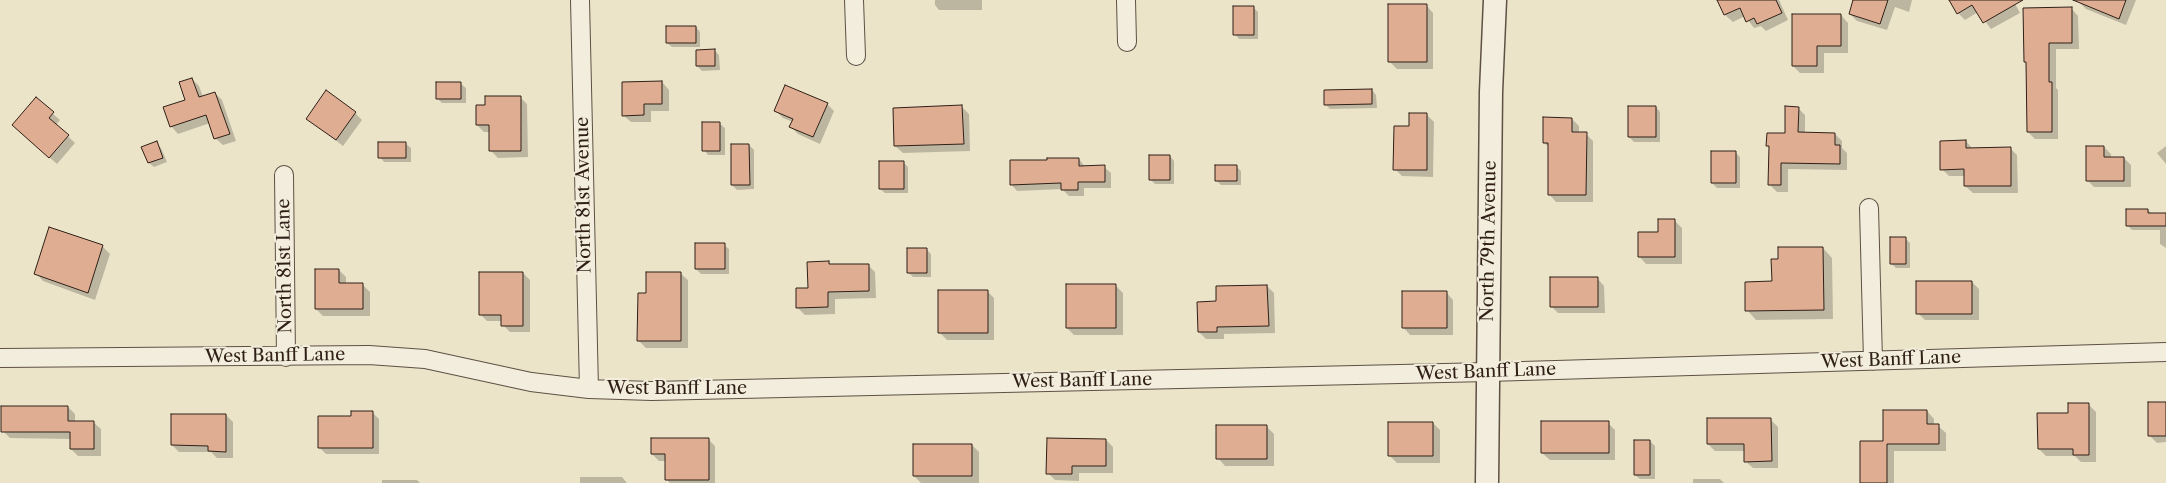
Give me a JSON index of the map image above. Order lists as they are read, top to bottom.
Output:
{
  "streets": {
    "street": [
      "North 81st Avenue",
      "North 79th Avenue",
      "North 81st Lane",
      "West Banff Lane"
    ]
  },
  "crossings": [
    ["North 81st Avenue", "West Banff Lane"],
    ["North 79th Avenue", "West Banff Lane"],
    ["North 81st Lane", "West Banff Lane"]
  ]
}
